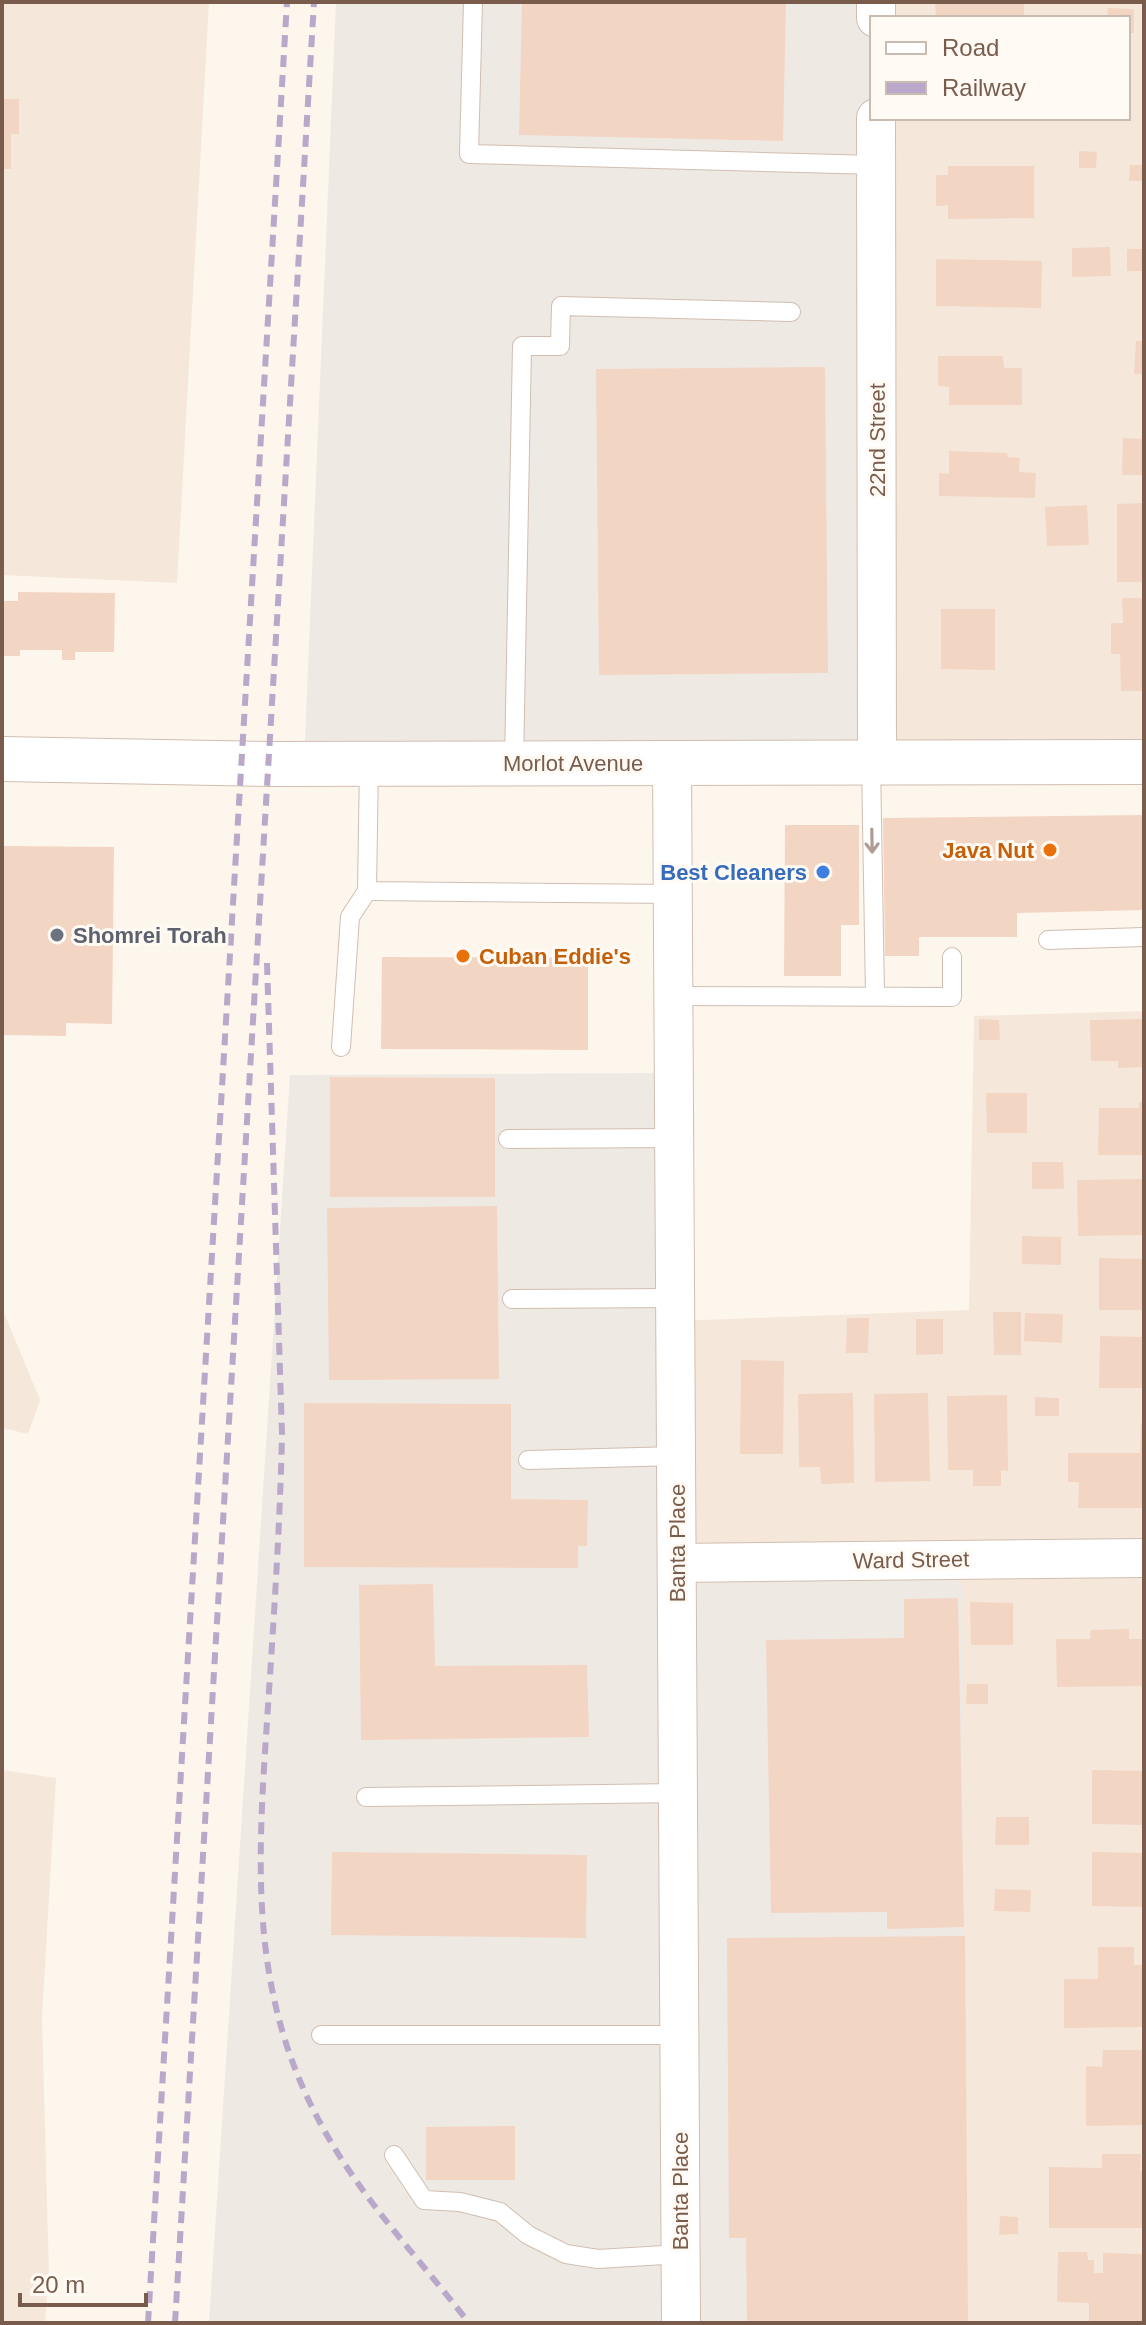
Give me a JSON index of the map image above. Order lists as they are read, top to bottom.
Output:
{
  "streets": {
    "street": [
      "22nd Street",
      "Morlot Avenue",
      "Banta Place",
      "Ward Street"
    ]
  },
  "crossings": [
    ["22nd Street", "Morlot Avenue"],
    ["Morlot Avenue", "Banta Place"],
    ["Banta Place", "Ward Street"]
  ],
  "places": [
    "Java Nut",
    "Best Cleaners",
    "Shomrei Torah",
    "Cuban Eddie's"
  ],
  "legend": ["Road", "Railway"],
  "scale_bar": "20 m"
}
